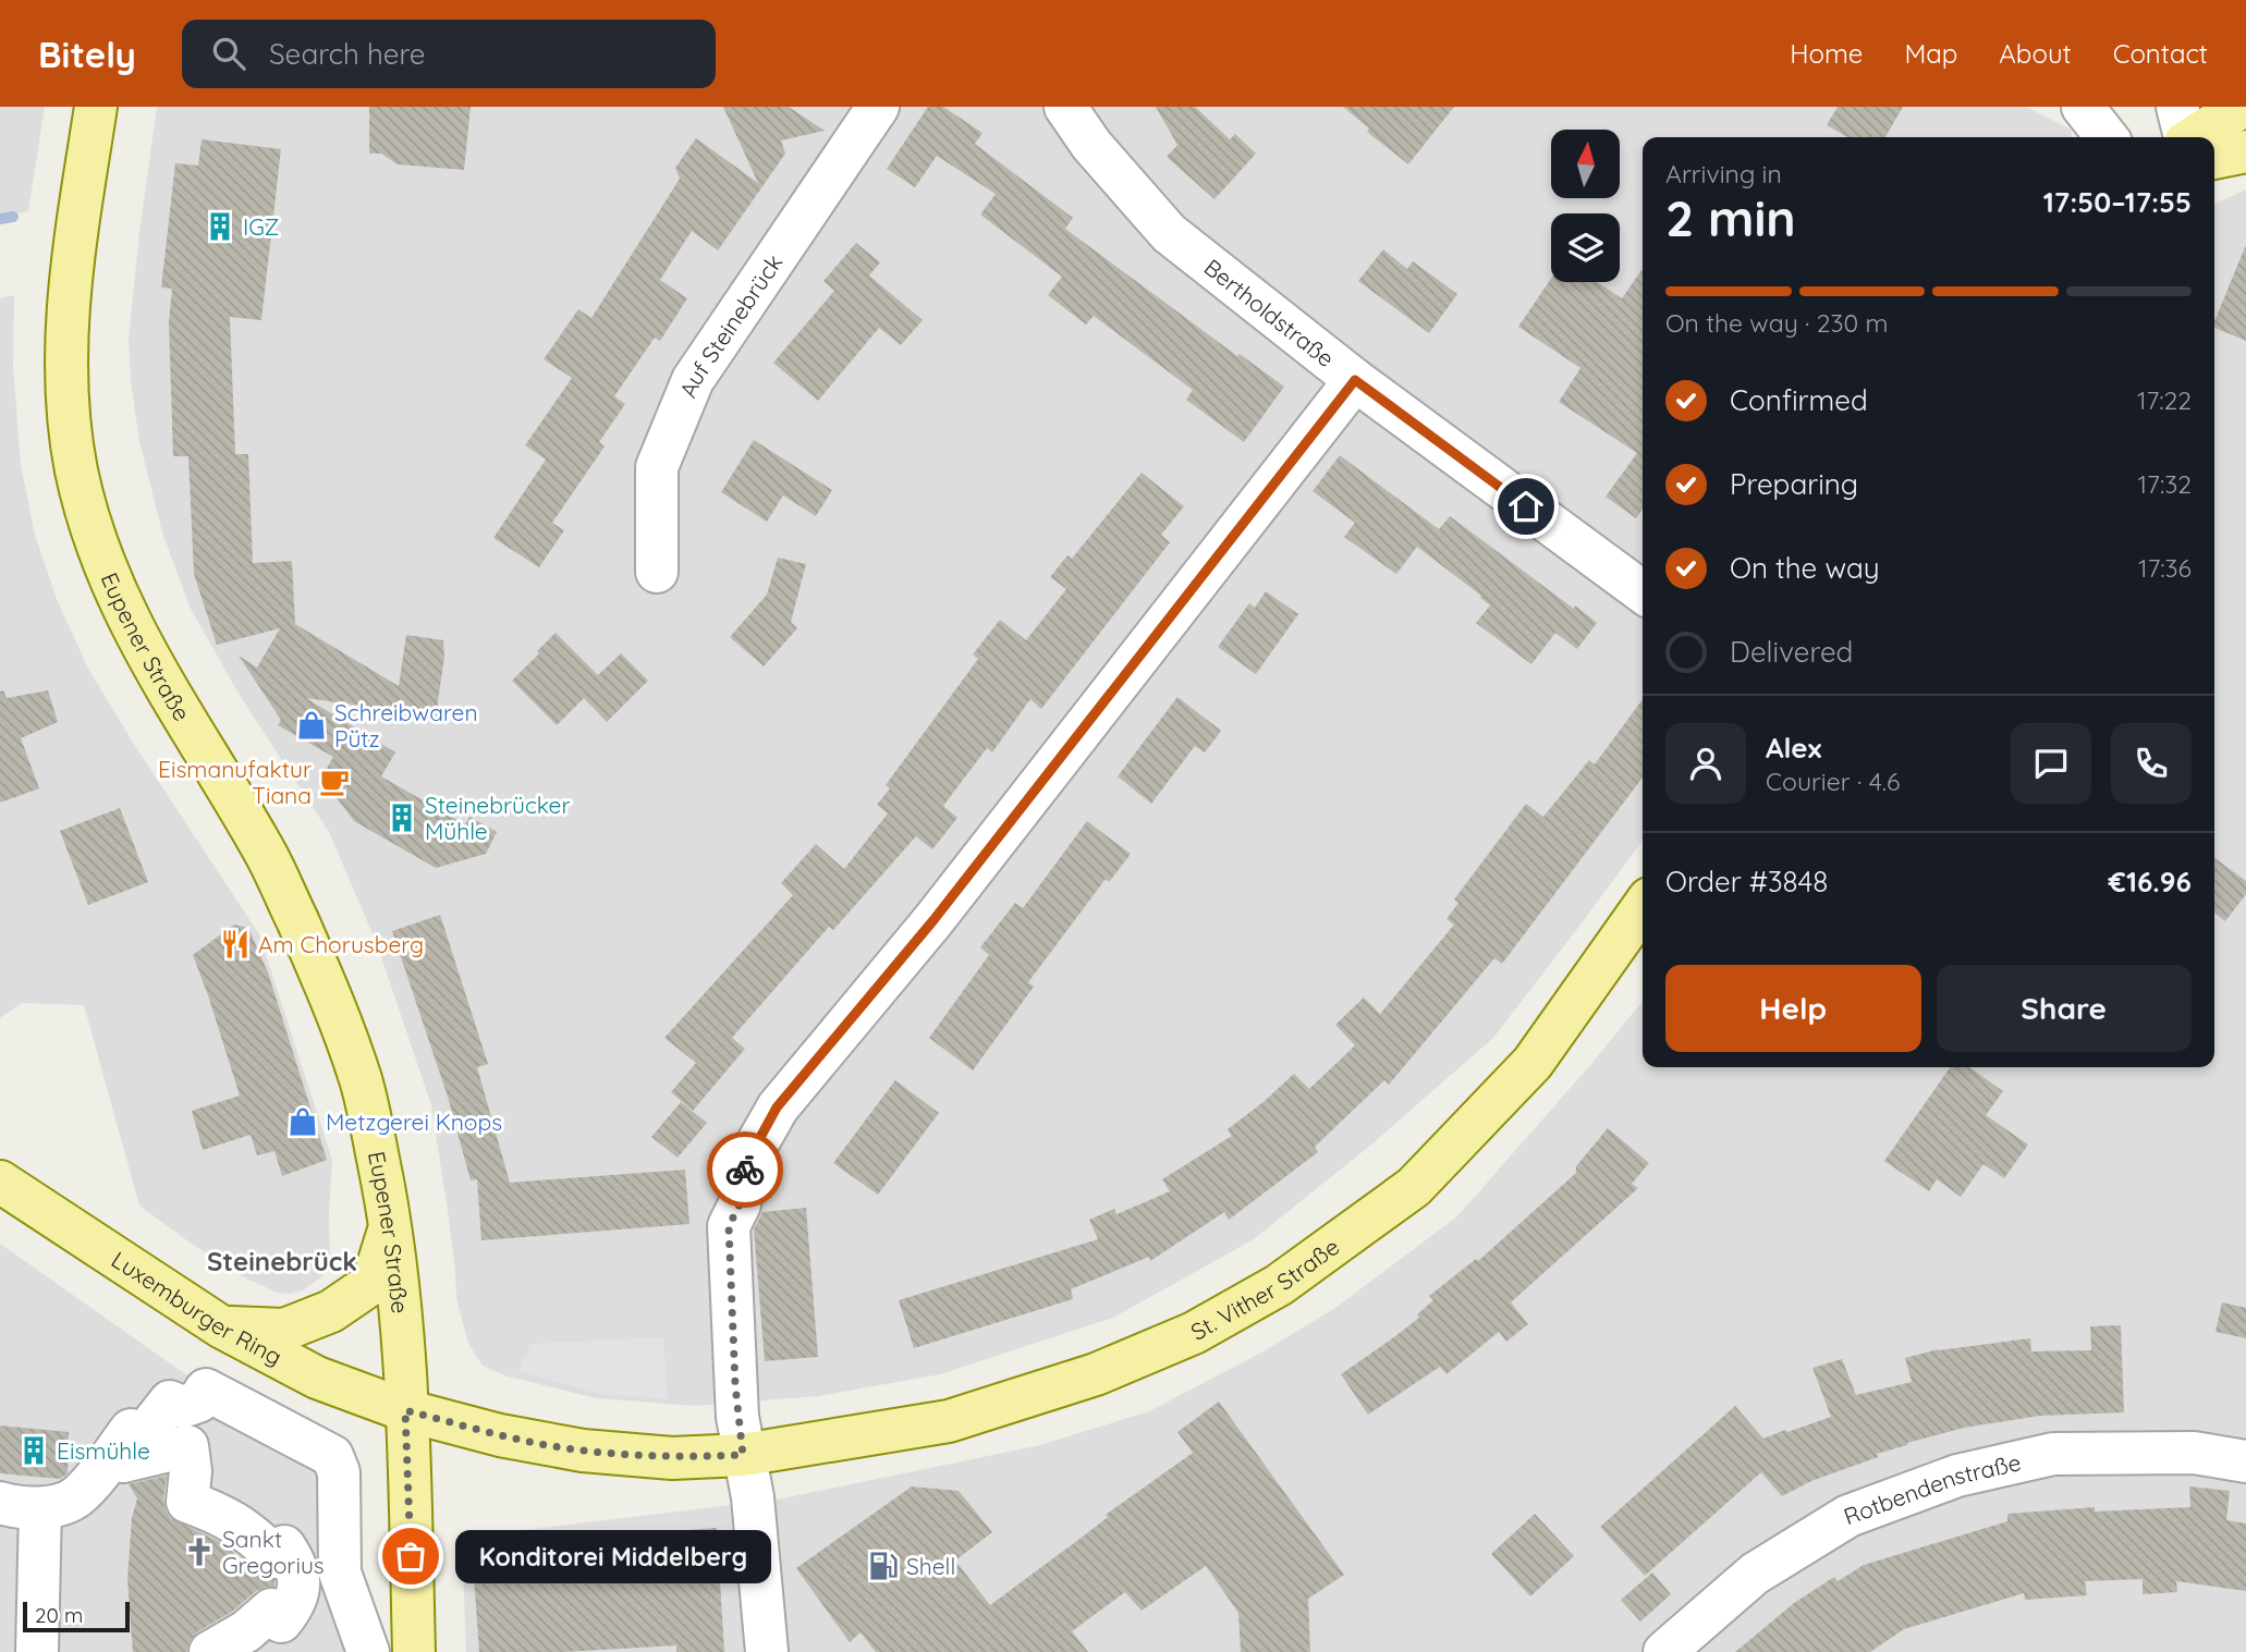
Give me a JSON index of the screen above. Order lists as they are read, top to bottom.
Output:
{
  "streets": {
    "main road": ["Eupener Straße", "St. Vither Straße", "Luxemburger Ring"],
    "street": ["Bertholdstraße", "Auf Steinebrück", "Rotbendenstraße"]
  },
  "crossings": [
    ["Eupener Straße", "St. Vither Straße"],
    ["Eupener Straße", "Luxemburger Ring"],
    ["St. Vither Straße", "Luxemburger Ring"]
  ],
  "districts": ["Steinebrück"],
  "places": {
    "building": ["IGZ", "Steinebrücker Mühle", "Eismühle"],
    "shop": ["Schreibwaren Pütz", "Metzgerei Knops"],
    "cafe": ["Eismanufaktur Tiana"],
    "restaurant": ["Am Chorusberg"],
    "church": ["Sankt Gregorius"],
    "other": ["Konditorei Middelberg"],
    "fuel station": ["Shell"]
  },
  "scale_bar": "20 m",
  "north": "top",
  "page": {
    "header": "Bitely",
    "search": "Search here",
    "nav": [
      "Home",
      "Map",
      "About",
      "Contact"
    ],
    "heading": ["2 min", "Arriving in", "17:50–17:55"],
    "panel": [
      "Alex",
      "Courier · 4.6",
      "Order #3848",
      "€16.96"
    ],
    "bar": "On the way · 230 m",
    "list": [
      ["Confirmed", "17:22"],
      ["Preparing", "17:32"],
      ["On the way", "17:36"],
      "Delivered"
    ],
    "buttons": ["Help", "Share"],
    "bubble": "Konditorei Middelberg",
    "scale": "20 m"
  }
}
